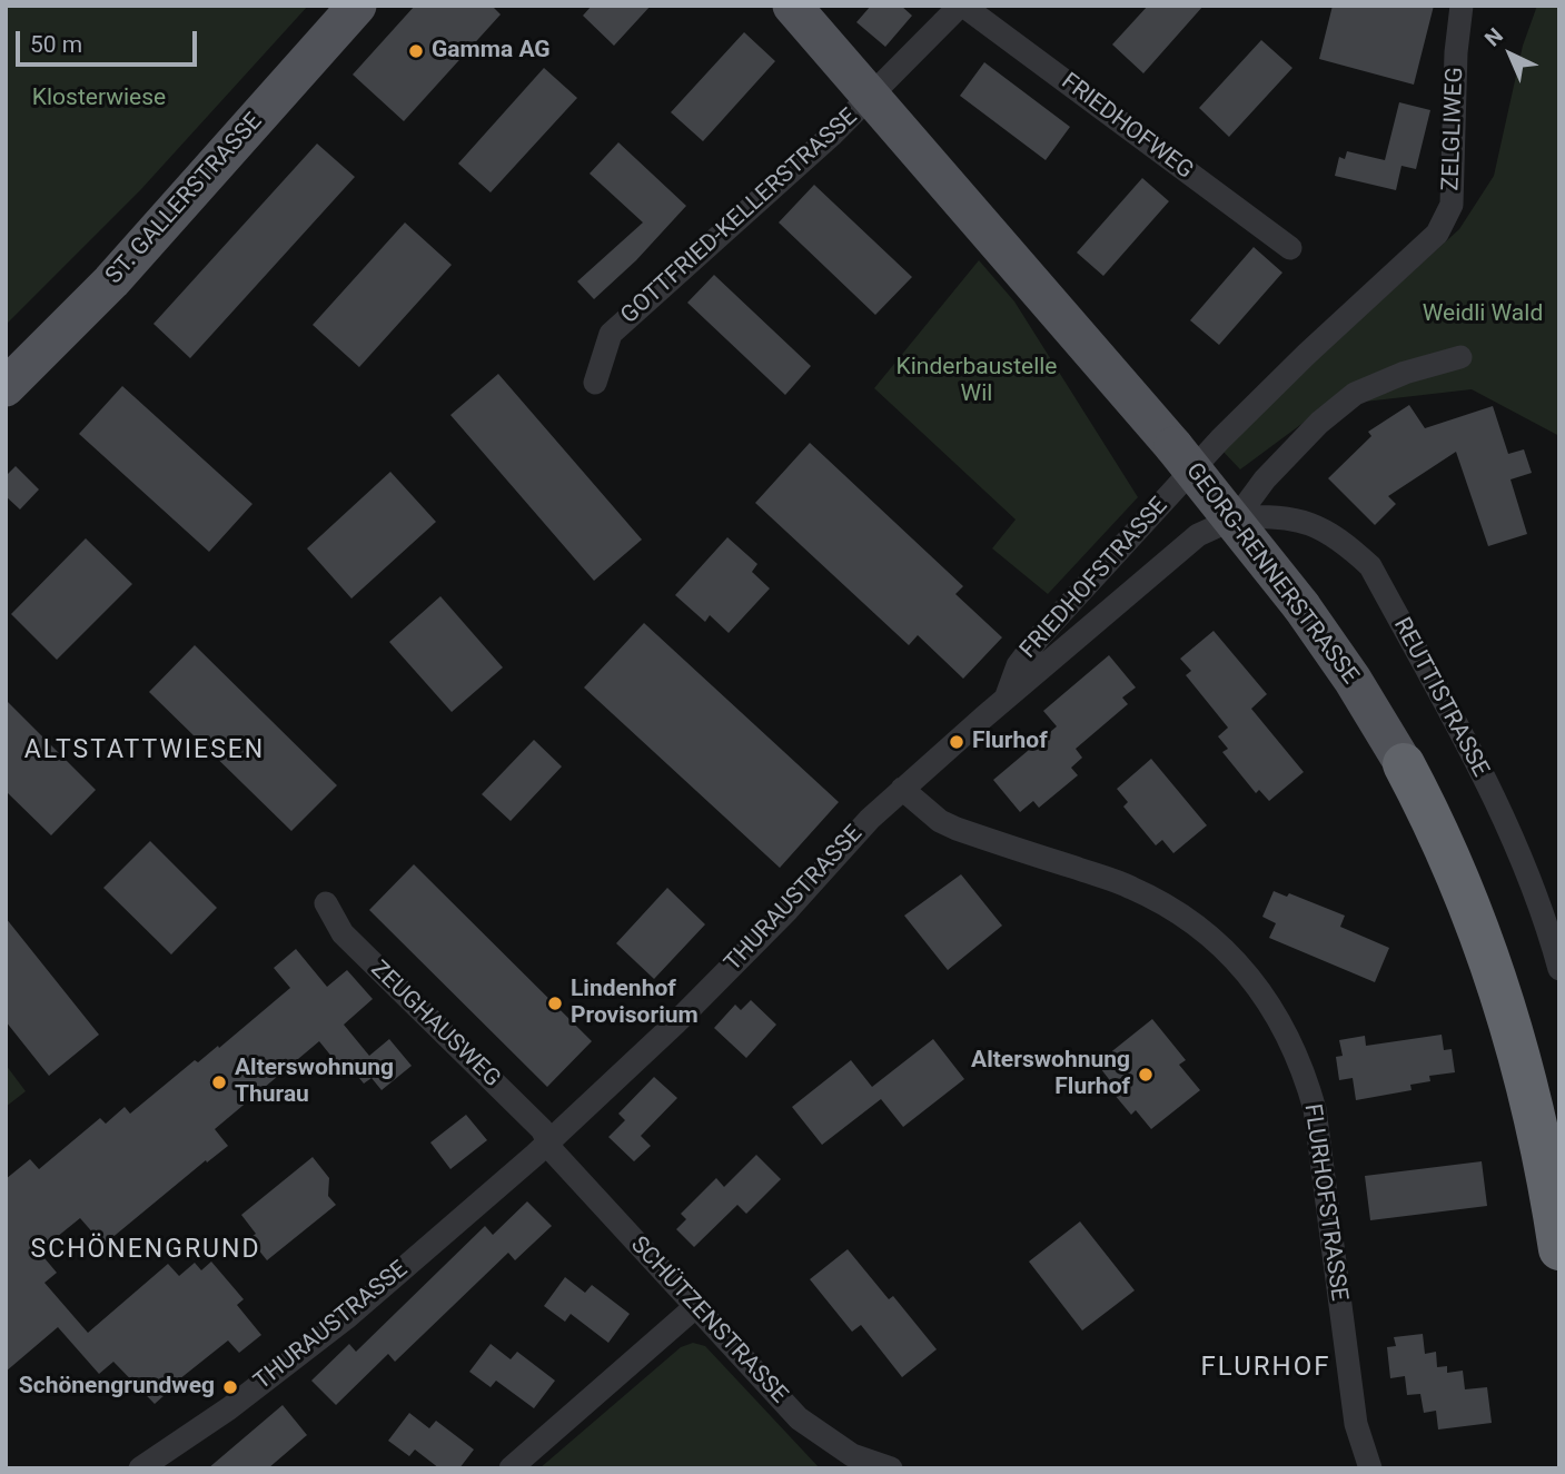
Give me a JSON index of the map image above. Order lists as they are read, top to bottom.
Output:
{
  "streets": {
    "highway": ["GEORG-RENNERSTRASSE"],
    "main road": ["ST. GALLERSTRASSE"],
    "street": [
      "FRIEDHOFWEG",
      "ZELGLIWEG",
      "GOTTFRIED-KELLERSTRASSE",
      "FRIEDHOFSTRASSE",
      "REUTTISTRASSE",
      "THURAUSTRASSE",
      "ZEUGHAUSWEG",
      "FLURHOFSTRASSE",
      "SCHÜTZENSTRASSE"
    ]
  },
  "crossings": [
    ["FRIEDHOFWEG", "GOTTFRIED-KELLERSTRASSE"],
    ["ZELGLIWEG", "FRIEDHOFSTRASSE"],
    ["GOTTFRIED-KELLERSTRASSE", "GEORG-RENNERSTRASSE"],
    ["FRIEDHOFSTRASSE", "THURAUSTRASSE"],
    ["REUTTISTRASSE", "THURAUSTRASSE"],
    ["THURAUSTRASSE", "ZEUGHAUSWEG"],
    ["THURAUSTRASSE", "FLURHOFSTRASSE"],
    ["THURAUSTRASSE", "SCHÜTZENSTRASSE"],
    ["ZEUGHAUSWEG", "SCHÜTZENSTRASSE"]
  ],
  "districts": ["ALTSTATTWIESEN", "SCHÖNENGRUND", "FLURHOF"],
  "parks": ["Klosterwiese", "Weidli Wald", "Kinderbaustelle Wil"],
  "places": [
    "Gamma AG",
    "Flurhof",
    "Lindenhof Provisorium",
    "Alterswohnung Flurhof",
    "Alterswohnung Thurau",
    "Schönengrundweg"
  ],
  "scale_bar": "50 m",
  "north": "top left"
}
